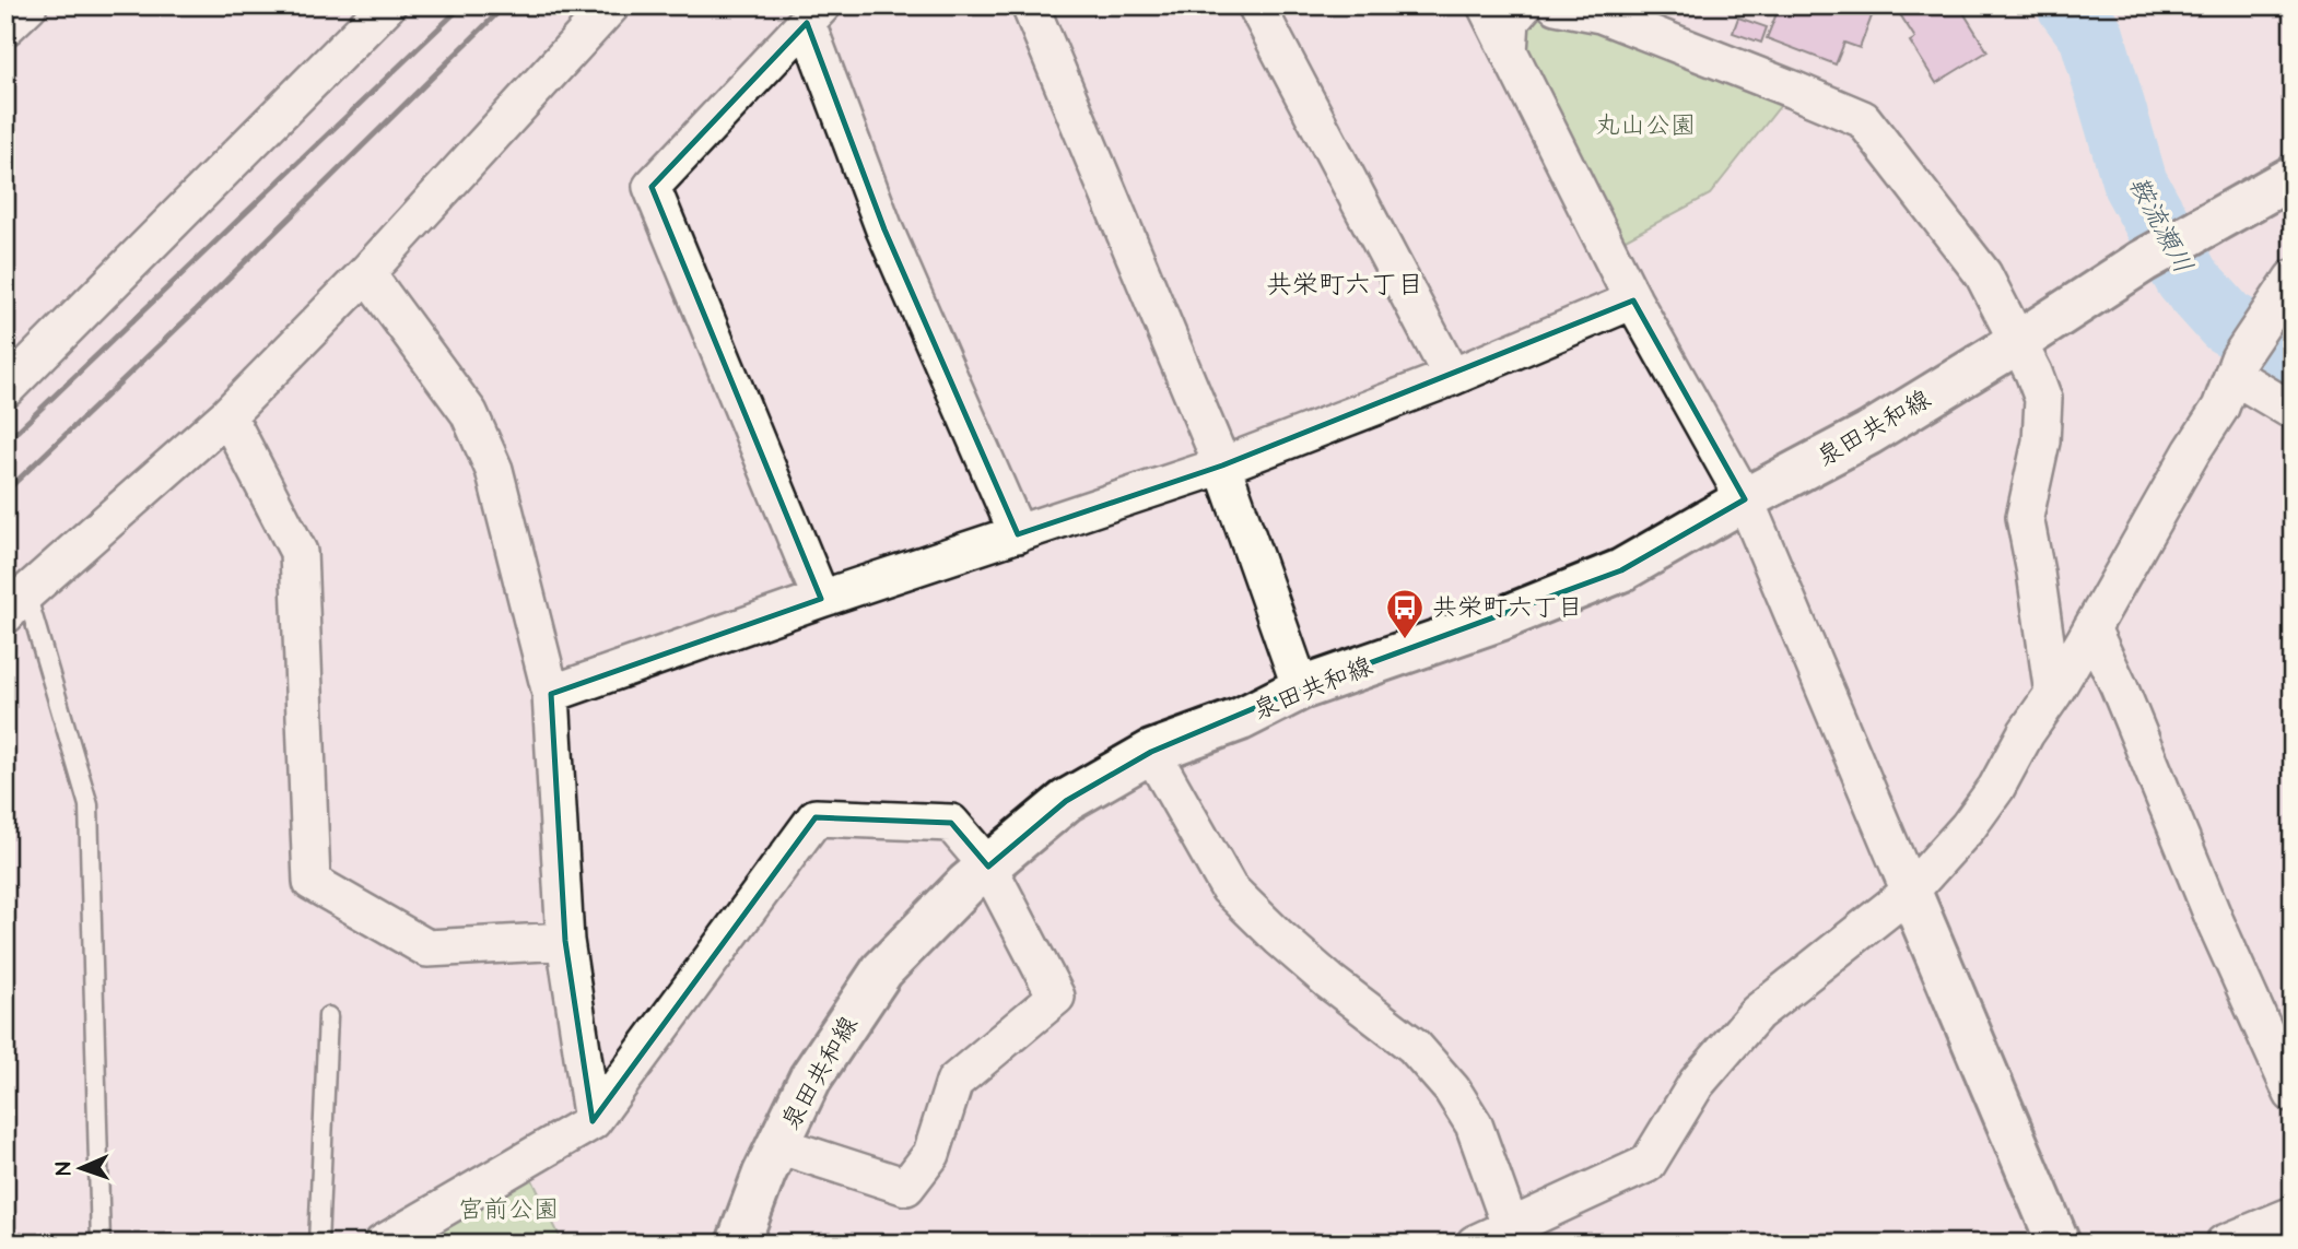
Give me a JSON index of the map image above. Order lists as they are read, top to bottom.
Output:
{
  "streets": {
    "main road": ["泉田共和線"]
  },
  "districts": ["共栄町六丁目"],
  "water": ["鞍流瀬川"],
  "parks": ["丸山公園", "宮前公園"],
  "places": {
    "bus stop": ["共栄町六丁目"]
  },
  "north": "left"
}
